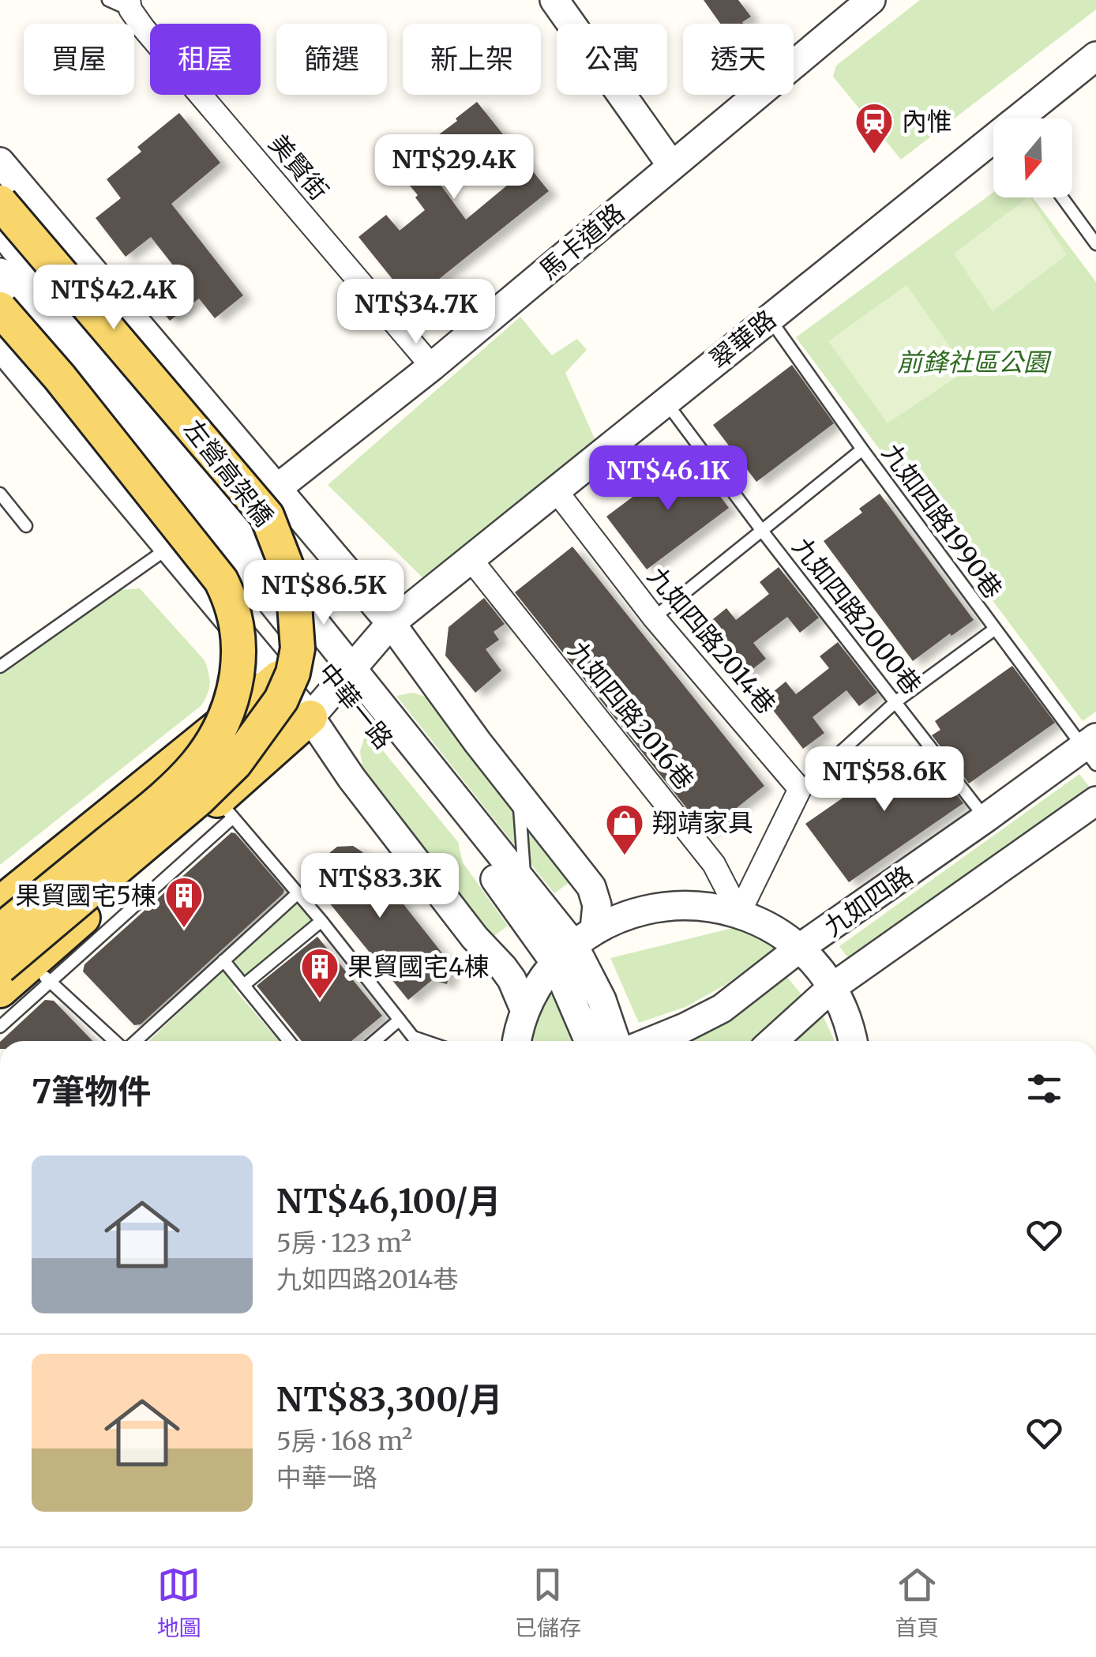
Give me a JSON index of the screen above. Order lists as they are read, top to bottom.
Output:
{
  "streets": {
    "main road": ["左營高架橋"],
    "street": [
      "美賢街",
      "馬卡道路",
      "翠華路",
      "九如四路2014巷",
      "中華一路",
      "九如四路2016巷",
      "九如四路"
    ],
    "lane": ["九如四路1990巷", "九如四路2000巷"]
  },
  "crossings": [
    ["美賢街", "馬卡道路"],
    ["馬卡道路", "中華一路"],
    ["翠華路", "九如四路1990巷"],
    ["翠華路", "九如四路2000巷"],
    ["翠華路", "九如四路2014巷"],
    ["翠華路", "中華一路"],
    ["翠華路", "九如四路2016巷"],
    ["九如四路1990巷", "九如四路"],
    ["九如四路2000巷", "九如四路"]
  ],
  "parks": ["前鋒社區公園"],
  "places": {
    "station": ["內惟"],
    "shop": ["翔靖家具"],
    "building": ["果貿國宅5棟", "果貿國宅4棟"]
  },
  "north": "bottom",
  "page": {
    "chip": [
      "買屋",
      "租屋",
      "篩選",
      "新上架",
      "公寓",
      "透天"
    ],
    "price": [
      "NT$29.4K",
      "NT$42.4K",
      "NT$34.7K",
      "NT$46.1K",
      "NT$86.5K",
      "NT$58.6K",
      "NT$83.3K"
    ],
    "heading": "7筆物件",
    "list": [
      {
        "name": "NT$46,100/月",
        "note": "5房 · 123 m² · 九如四路2014巷"
      },
      {
        "name": "NT$83,300/月",
        "note": "5房 · 168 m² · 中華一路"
      }
    ],
    "tabs": ["地圖", "已儲存", "首頁"]
  }
}
